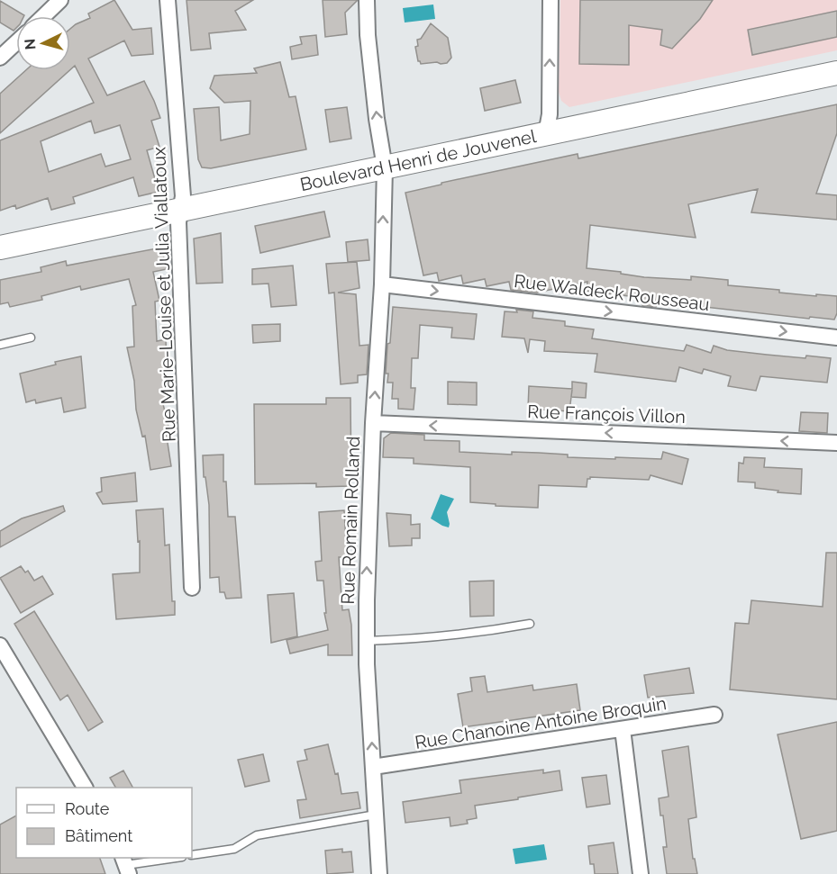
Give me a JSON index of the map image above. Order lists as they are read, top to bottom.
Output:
{
  "streets": {
    "main road": ["Boulevard Henri de Jouvenel"],
    "street": [
      "Rue Waldeck Rousseau",
      "Rue Marie-Louise et Julia Viallatoux",
      "Rue François Villon",
      "Rue Romain Rolland",
      "Rue Chanoine Antoine Broquin"
    ]
  },
  "crossings": [
    ["Boulevard Henri de Jouvenel", "Rue Marie-Louise et Julia Viallatoux"],
    ["Boulevard Henri de Jouvenel", "Rue Romain Rolland"],
    ["Rue Waldeck Rousseau", "Rue Romain Rolland"],
    ["Rue François Villon", "Rue Romain Rolland"],
    ["Rue Romain Rolland", "Rue Chanoine Antoine Broquin"]
  ],
  "one_way": ["Rue Waldeck Rousseau", "Rue François Villon", "Rue Romain Rolland"],
  "legend": ["Route", "Bâtiment"],
  "north": "left"
}
